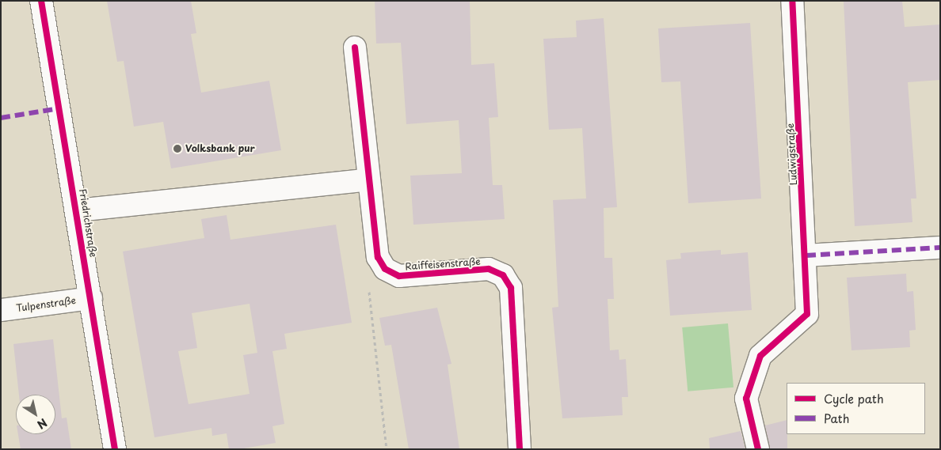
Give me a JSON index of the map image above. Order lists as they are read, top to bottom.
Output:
{
  "streets": {
    "street": [
      "Ludwigstraße",
      "Friedrichstraße",
      "Raiffeisenstraße",
      "Tulpenstraße"
    ]
  },
  "crossings": [
    ["Friedrichstraße", "Tulpenstraße"]
  ],
  "places": ["Volksbank pur"],
  "legend": ["Cycle path", "Path"],
  "north": "bottom right"
}
